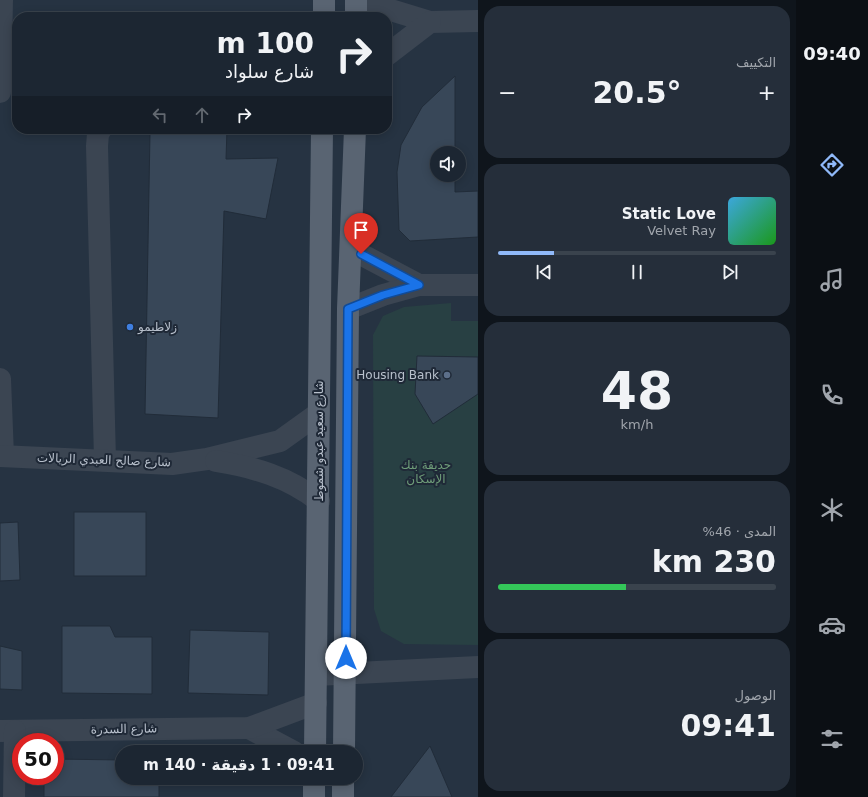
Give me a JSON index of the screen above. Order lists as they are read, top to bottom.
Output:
{
  "streets": {
    "main road": ["شارع سعيد عبدو شموط"],
    "street": ["شارع صالح العبدي الريالات", "شارع السدرة"]
  },
  "crossings": [
    ["شارع سعيد عبدو شموط", "شارع صالح العبدي الريالات"],
    ["شارع سعيد عبدو شموط", "شارع السدرة"]
  ],
  "parks": ["حديقة بنك الإسكان"],
  "places": ["زلاطيمو", "Housing Bank"],
  "page": {
    "tabs": "09:40",
    "tile": [
      "التكييف",
      ["48", "km/h"],
      ["المدى · 46%", "230 km"],
      ["الوصول", "09:41"]
    ],
    "turn": ["100 m", "شارع سلواد"],
    "heat": ["−", "20.5°", "+"],
    "song": ["Static Love", "Velvet Ray"],
    "limit": "50",
    "trip": "09:41 · 1 دقيقة · 140 m"
  }
}
